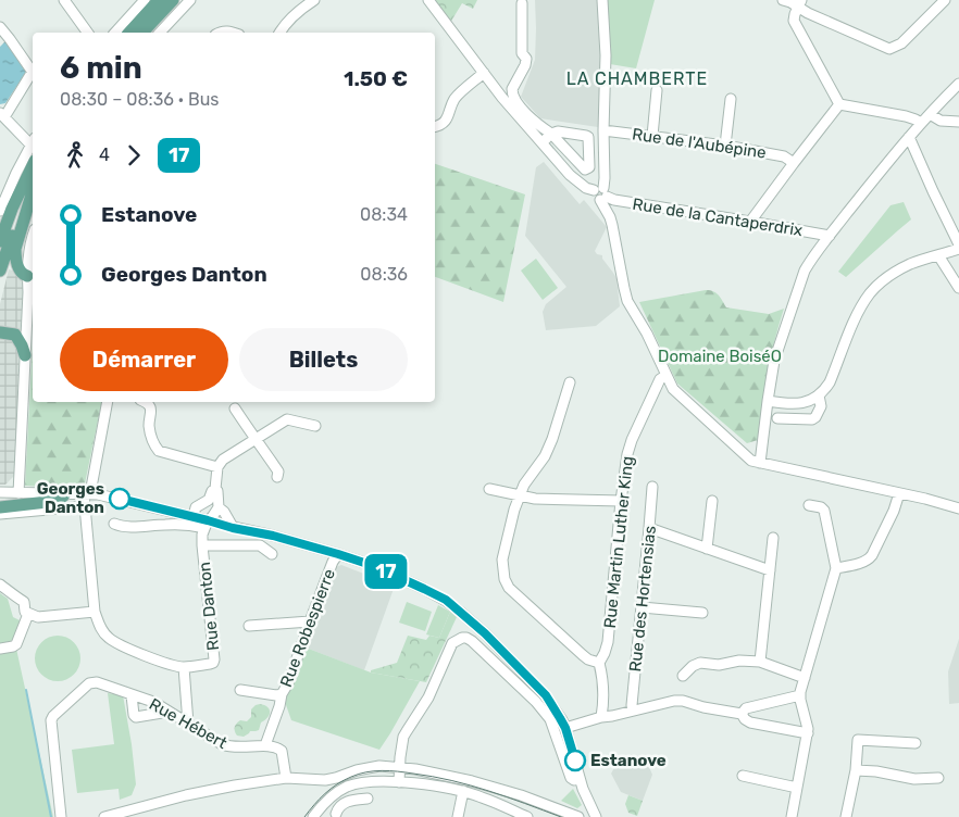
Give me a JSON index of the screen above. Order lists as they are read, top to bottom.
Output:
{
  "streets": {
    "street": [
      "Rue de l'Aubépine",
      "Rue de la Cantaperdrix",
      "Rue Martin Luther King",
      "Rue des Hortensias",
      "Rue Danton",
      "Rue Robespierre",
      "Rue Hébert"
    ]
  },
  "districts": ["LA CHAMBERTE"],
  "parks": ["Domaine BoiséO"],
  "places": ["Georges Danton", "Estanove"],
  "lines": ["bus line 17"],
  "page": {
    "on_map": "17",
    "heading": ["6 min", "08:30 – 08:36 · Bus", "1.50 €"],
    "legs": ["4", "17"],
    "list": [
      {
        "name": "Estanove",
        "value": "08:34"
      },
      {
        "name": "Georges Danton",
        "value": "08:36"
      }
    ],
    "buttons": ["Démarrer", "Billets"]
  }
}
